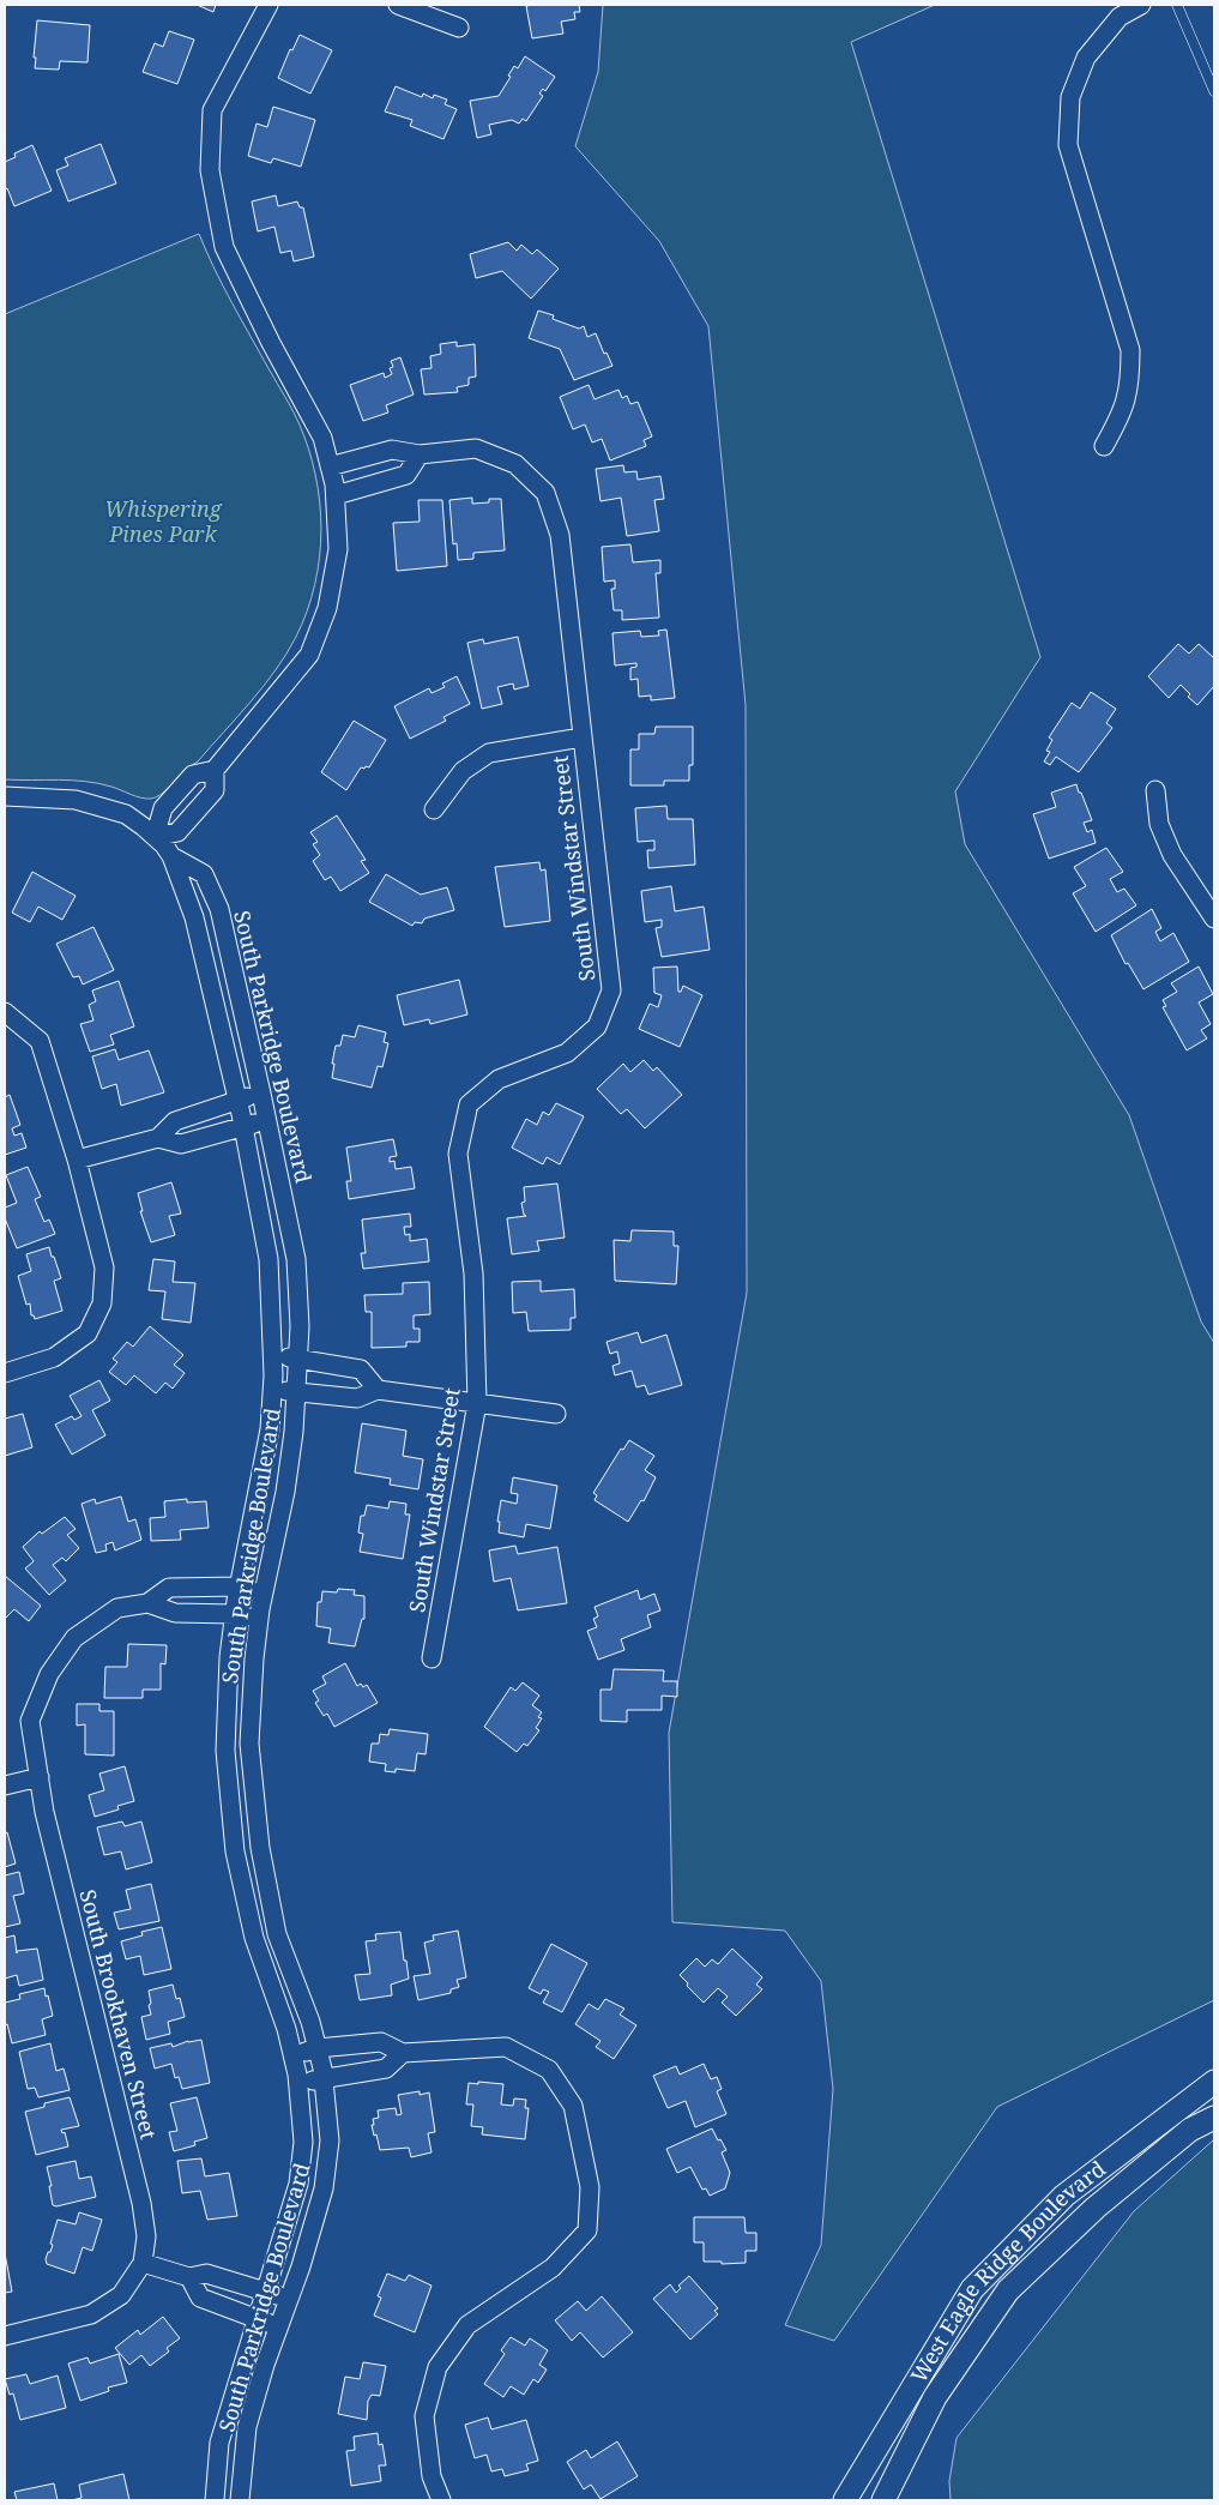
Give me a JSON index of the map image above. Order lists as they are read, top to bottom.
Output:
{
  "streets": {
    "street": [
      "South Windstar Street",
      "South Parkridge Boulevard",
      "South Brookhaven Street",
      "West Eagle Ridge Boulevard"
    ]
  },
  "parks": ["Whispering Pines Park"]
}
